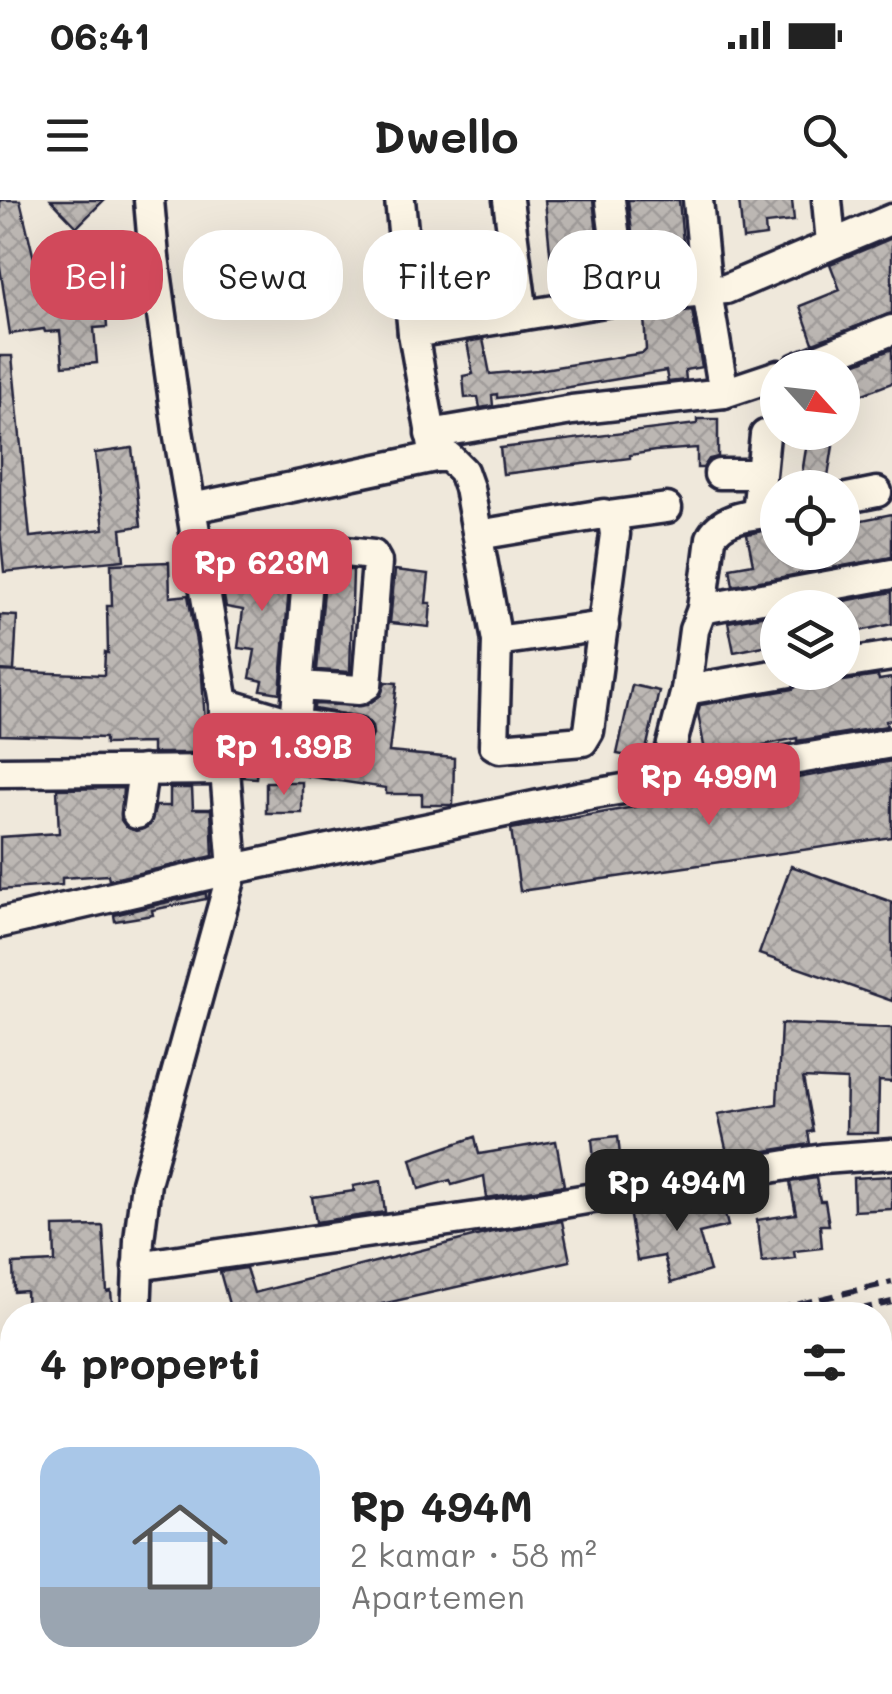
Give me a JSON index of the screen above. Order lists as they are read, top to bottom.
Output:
{
  "north": "bottom right",
  "page": {
    "status": "06:41",
    "header": "Dwello",
    "chip": [
      "Beli",
      "Sewa",
      "Filter",
      "Baru"
    ],
    "price": [
      "Rp 623M",
      "Rp 1.39B",
      "Rp 499M",
      "Rp 494M"
    ],
    "heading": "4 properti",
    "list": [
      {
        "name": "Rp 494M",
        "note": "2 kamar · 58 m² · Apartemen"
      }
    ]
  }
}
